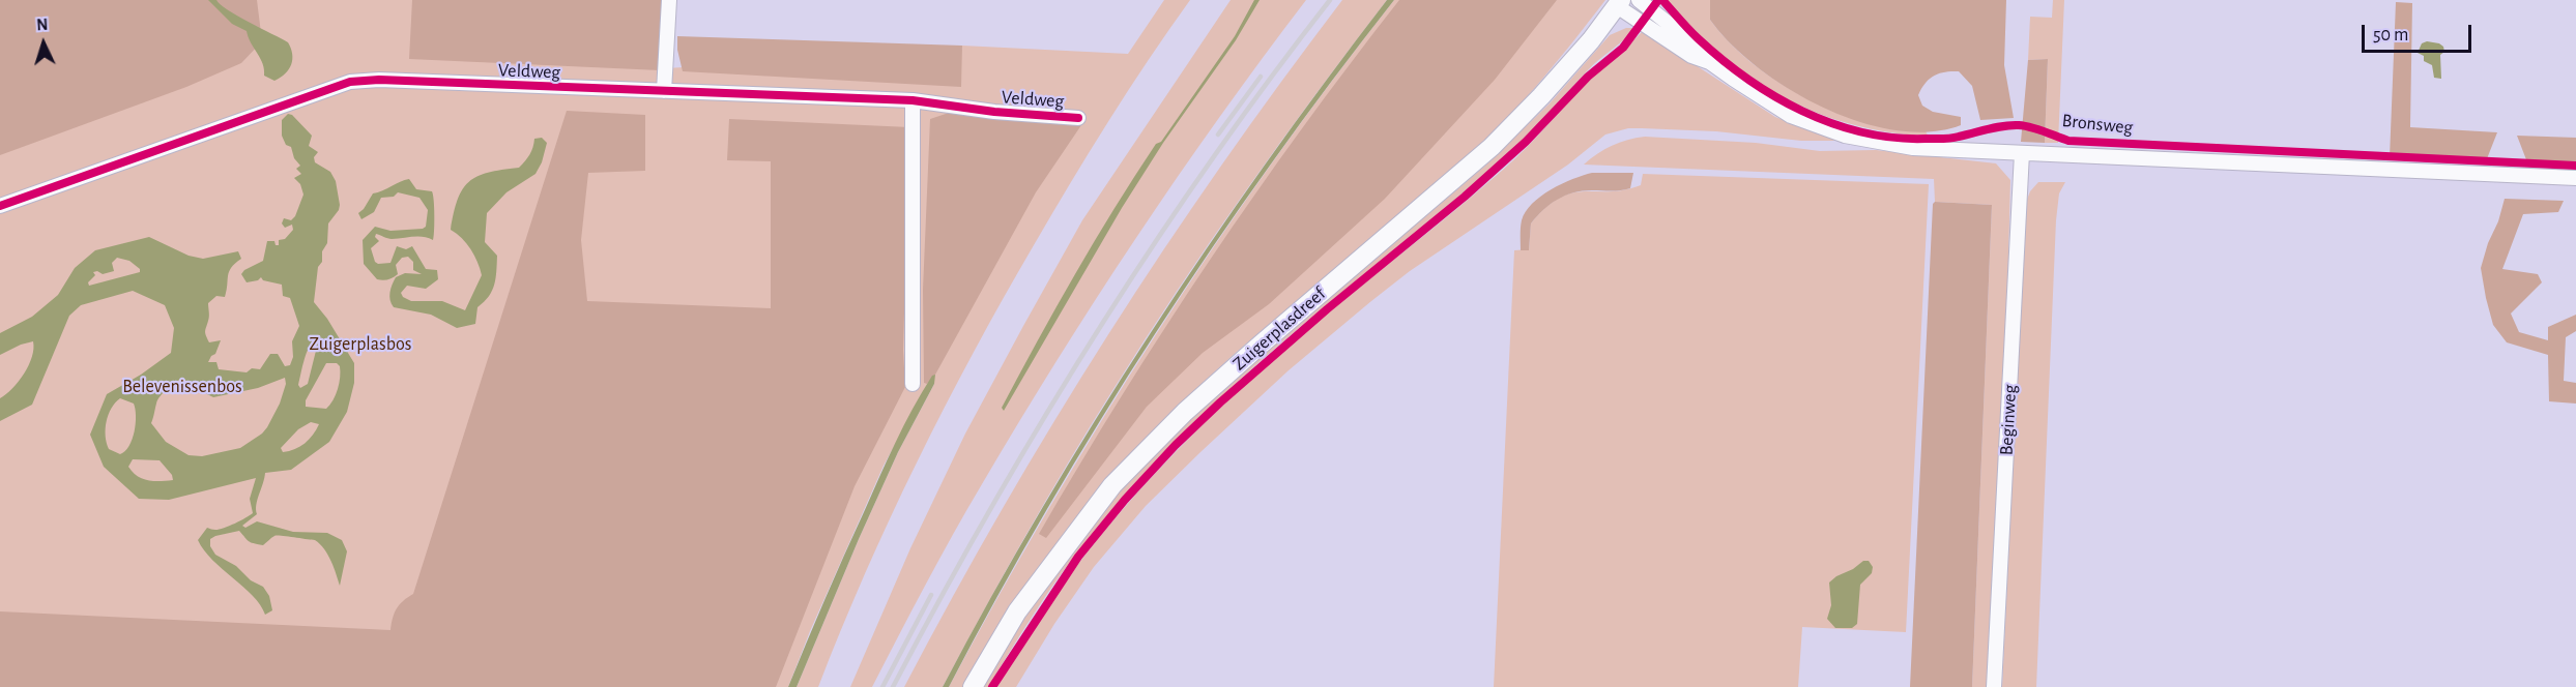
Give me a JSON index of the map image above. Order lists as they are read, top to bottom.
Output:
{
  "streets": {
    "main road": ["Zuigerplasdreef"],
    "street": ["Veldweg", "Bronsweg", "Beginweg"]
  },
  "crossings": [
    ["Bronsweg", "Zuigerplasdreef"],
    ["Bronsweg", "Beginweg"]
  ],
  "parks": ["Zuigerplasbos", "Belevenissenbos"],
  "scale_bar": "50 m",
  "north": "top"
}
